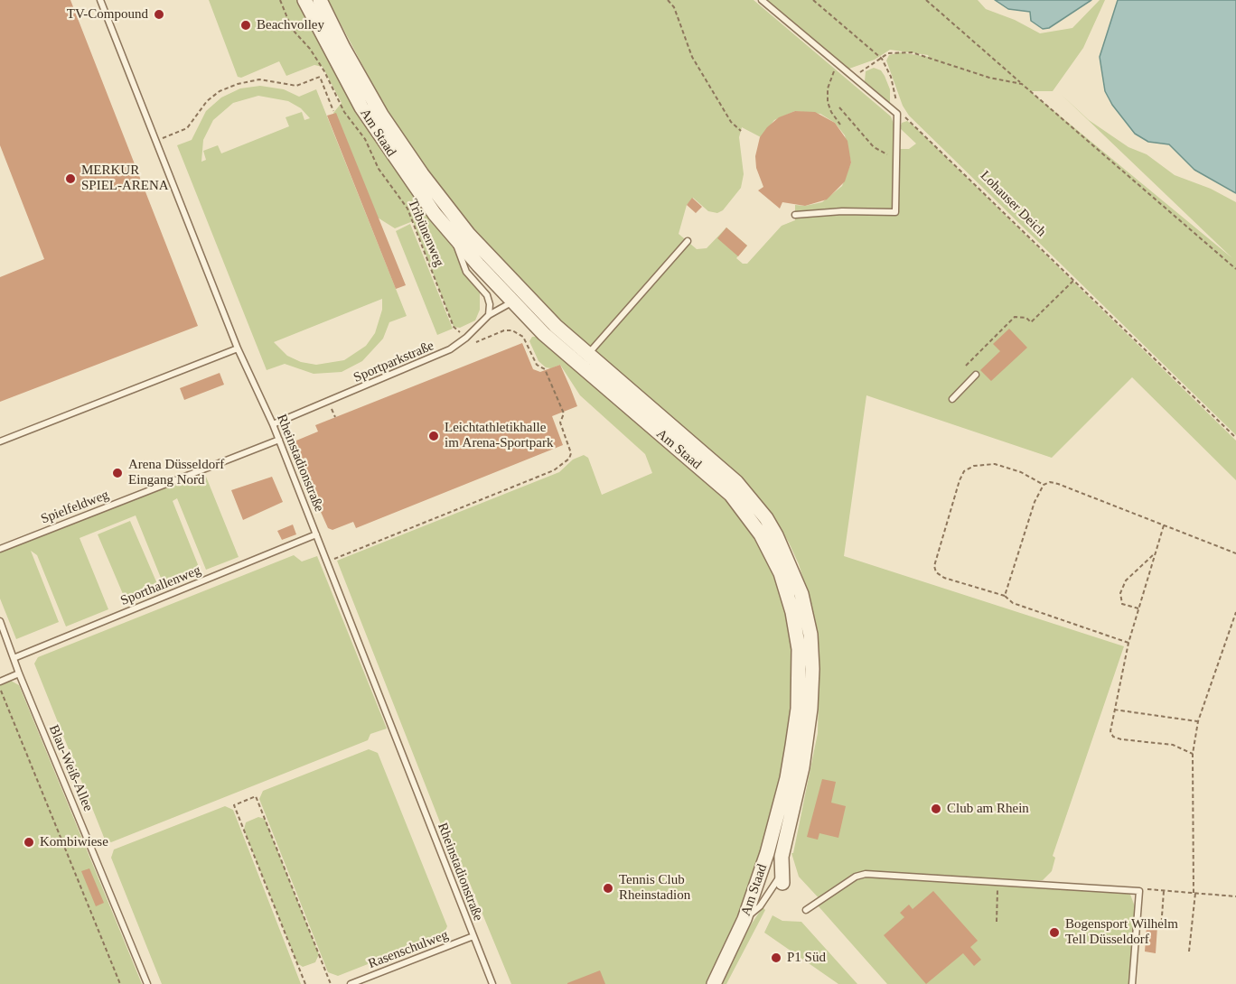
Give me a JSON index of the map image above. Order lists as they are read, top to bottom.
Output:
{
  "streets": {
    "street": ["Am Staad"],
    "lane": [
      "Sportparkstraße",
      "Rheinstadionstraße",
      "Spielfeldweg",
      "Sporthallenweg",
      "Blau-Weiß-Allee",
      "Rasenschulweg"
    ],
    "path": ["Lohauser Deich", "Tribünenweg"]
  },
  "crossings": [
    ["Am Staad", "Sportparkstraße"],
    ["Tribünenweg", "Sportparkstraße"],
    ["Sportparkstraße", "Rheinstadionstraße"],
    ["Rheinstadionstraße", "Spielfeldweg"],
    ["Rheinstadionstraße", "Sporthallenweg"],
    ["Rheinstadionstraße", "Rasenschulweg"],
    ["Sporthallenweg", "Blau-Weiß-Allee"]
  ],
  "places": [
    "TV-Compound",
    "Beachvolley",
    "MERKUR SPIEL-ARENA",
    "Leichtathletikhalle im Arena-Sportpark",
    "Arena Düsseldorf Eingang Nord",
    "Club am Rhein",
    "Kombiwiese",
    "Tennis Club Rheinstadion",
    "Bogensport Wilhelm Tell Düsseldorf",
    "P1 Süd"
  ]
}
